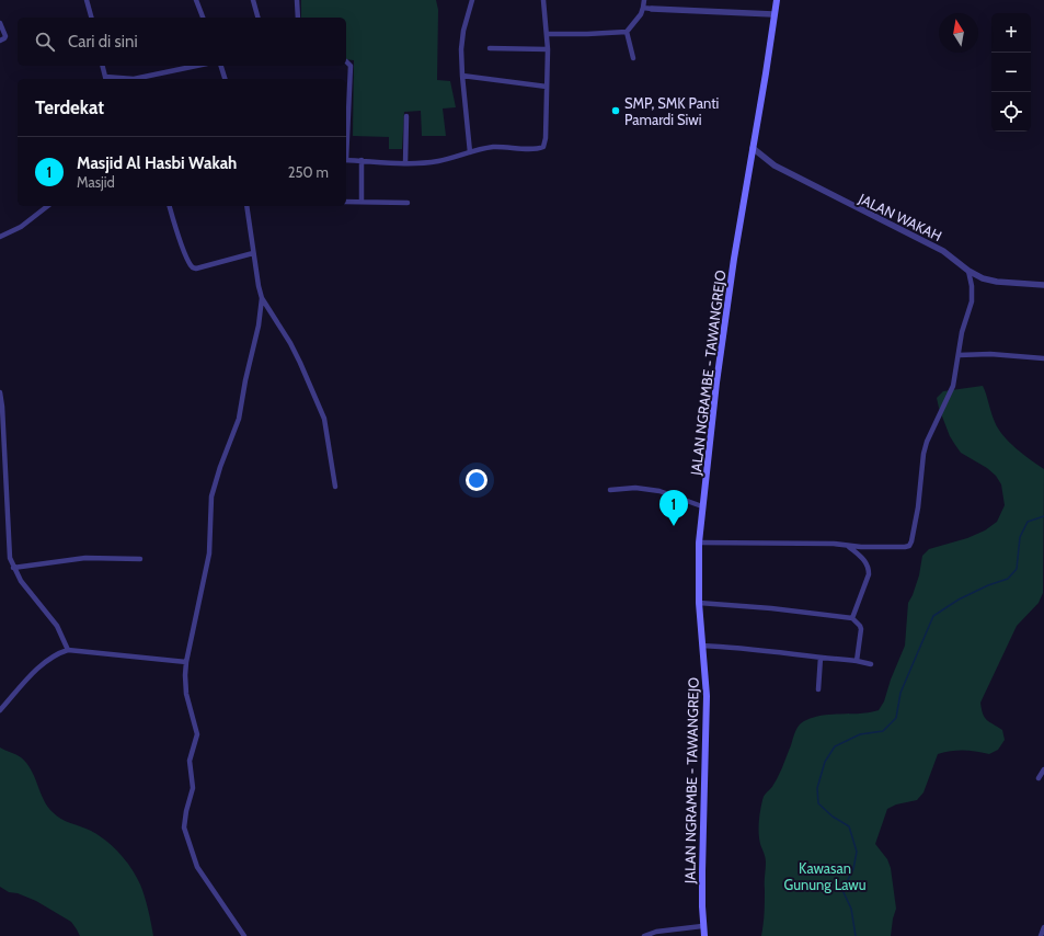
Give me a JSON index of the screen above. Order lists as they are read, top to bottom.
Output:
{
  "streets": {
    "main road": ["JALAN NGRAMBE - TAWANGREJO"],
    "street": ["JALAN WAKAH"]
  },
  "crossings": [
    ["JALAN WAKAH", "JALAN NGRAMBE - TAWANGREJO"]
  ],
  "parks": ["Kawasan Gunung Lawu"],
  "places": ["SMP, SMK Panti Pamardi Siwi"],
  "north": "top",
  "page": {
    "map_buttons": ["+", "−"],
    "search": "Cari di sini",
    "heading": "Terdekat",
    "list": [
      {
        "mark": "1",
        "name": "Masjid Al Hasbi Wakah",
        "note": "Masjid",
        "value": "250 m"
      }
    ],
    "pins": "1"
  }
}
